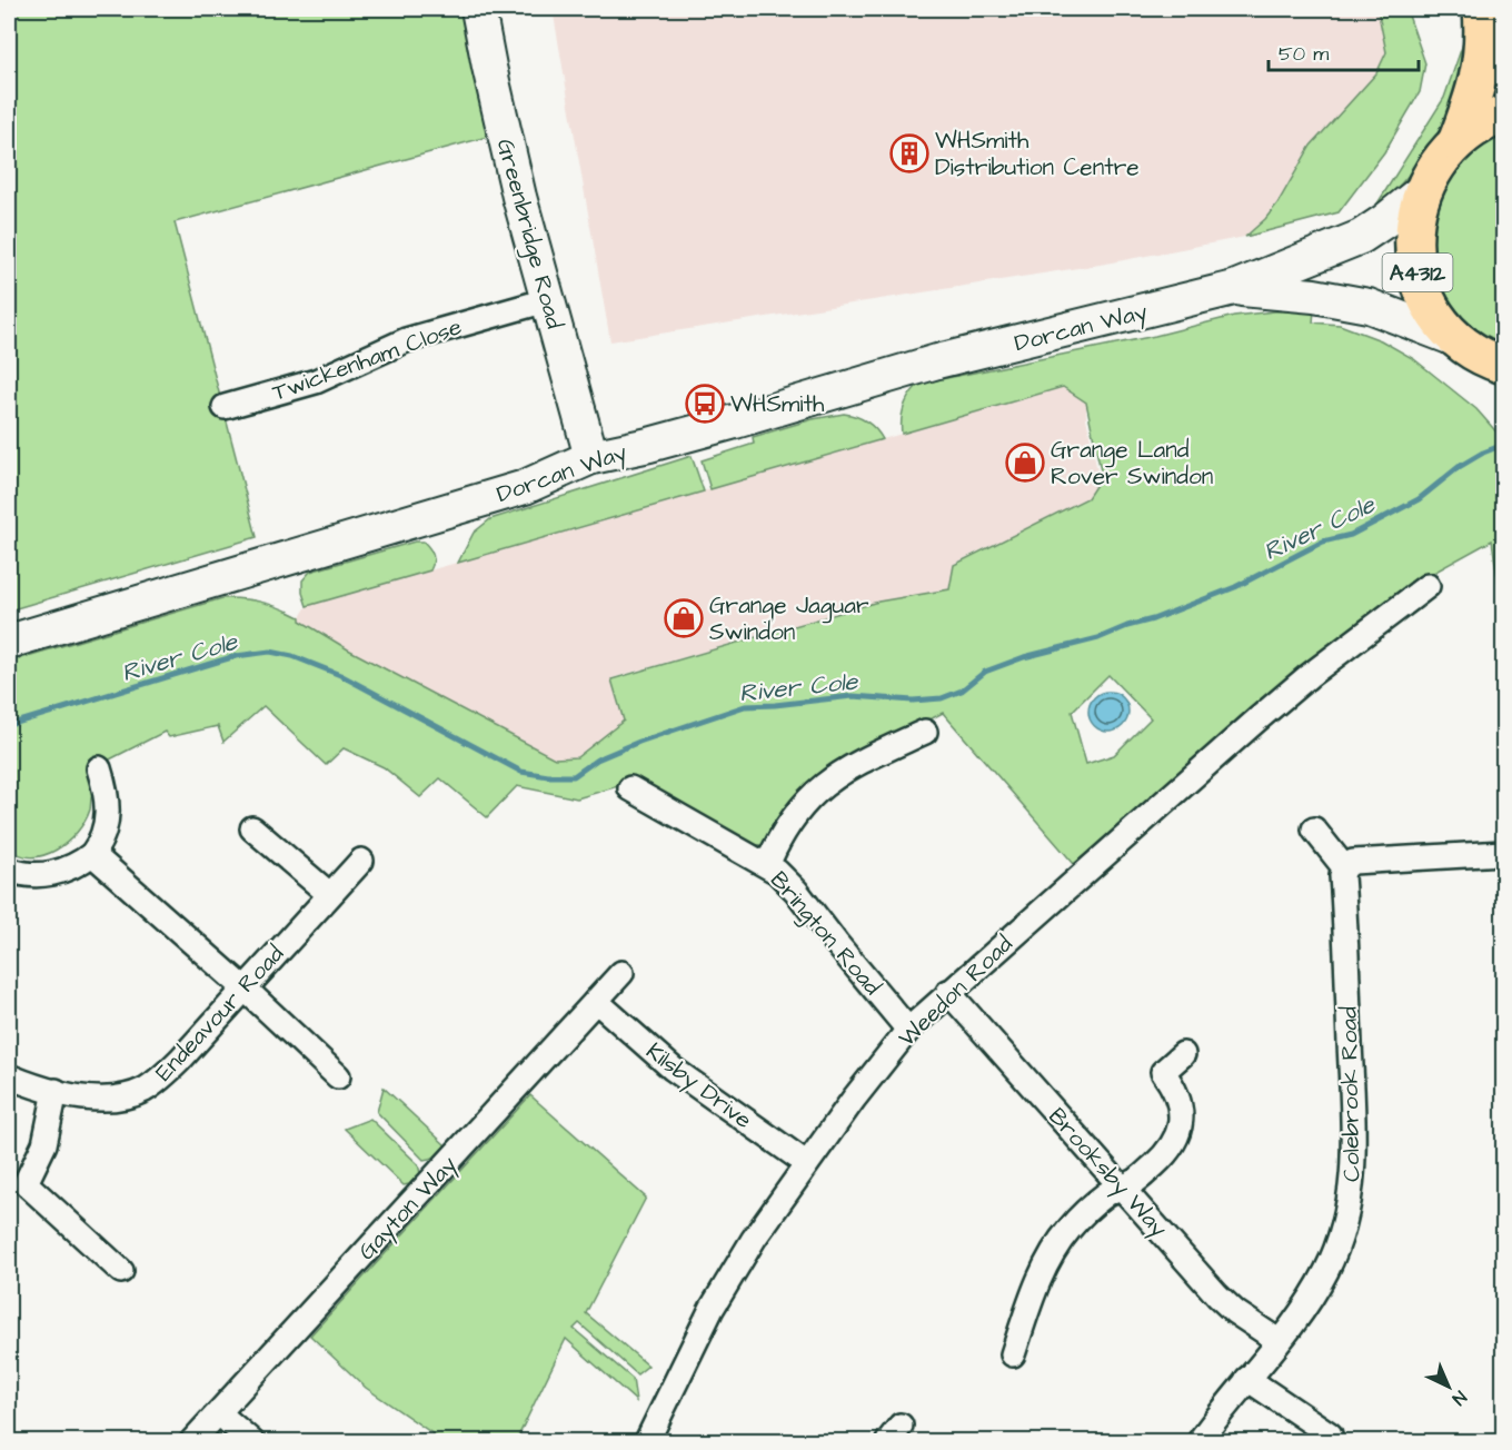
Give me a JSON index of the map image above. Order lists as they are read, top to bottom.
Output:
{
  "streets": {
    "main road": ["Greenbridge Road", "A4312", "Dorcan Way"],
    "street": [
      "Twickenham Close",
      "Brington Road",
      "Weedon Road",
      "Endeavour Road",
      "Kilsby Drive",
      "Colebrook Road",
      "Brooksby Way",
      "Gayton Way"
    ]
  },
  "crossings": [
    ["Greenbridge Road", "Dorcan Way"],
    ["Greenbridge Road", "Twickenham Close"],
    ["A4312", "Dorcan Way"],
    ["Brington Road", "Weedon Road"],
    ["Weedon Road", "Kilsby Drive"],
    ["Weedon Road", "Brooksby Way"],
    ["Kilsby Drive", "Gayton Way"],
    ["Colebrook Road", "Brooksby Way"]
  ],
  "water": ["River Cole"],
  "places": {
    "building": ["WHSmith Distribution Centre"],
    "bus stop": ["WHSmith"],
    "shop": ["Grange Land Rover Swindon", "Grange Jaguar Swindon"]
  },
  "scale_bar": "50 m",
  "north": "bottom right"
}
